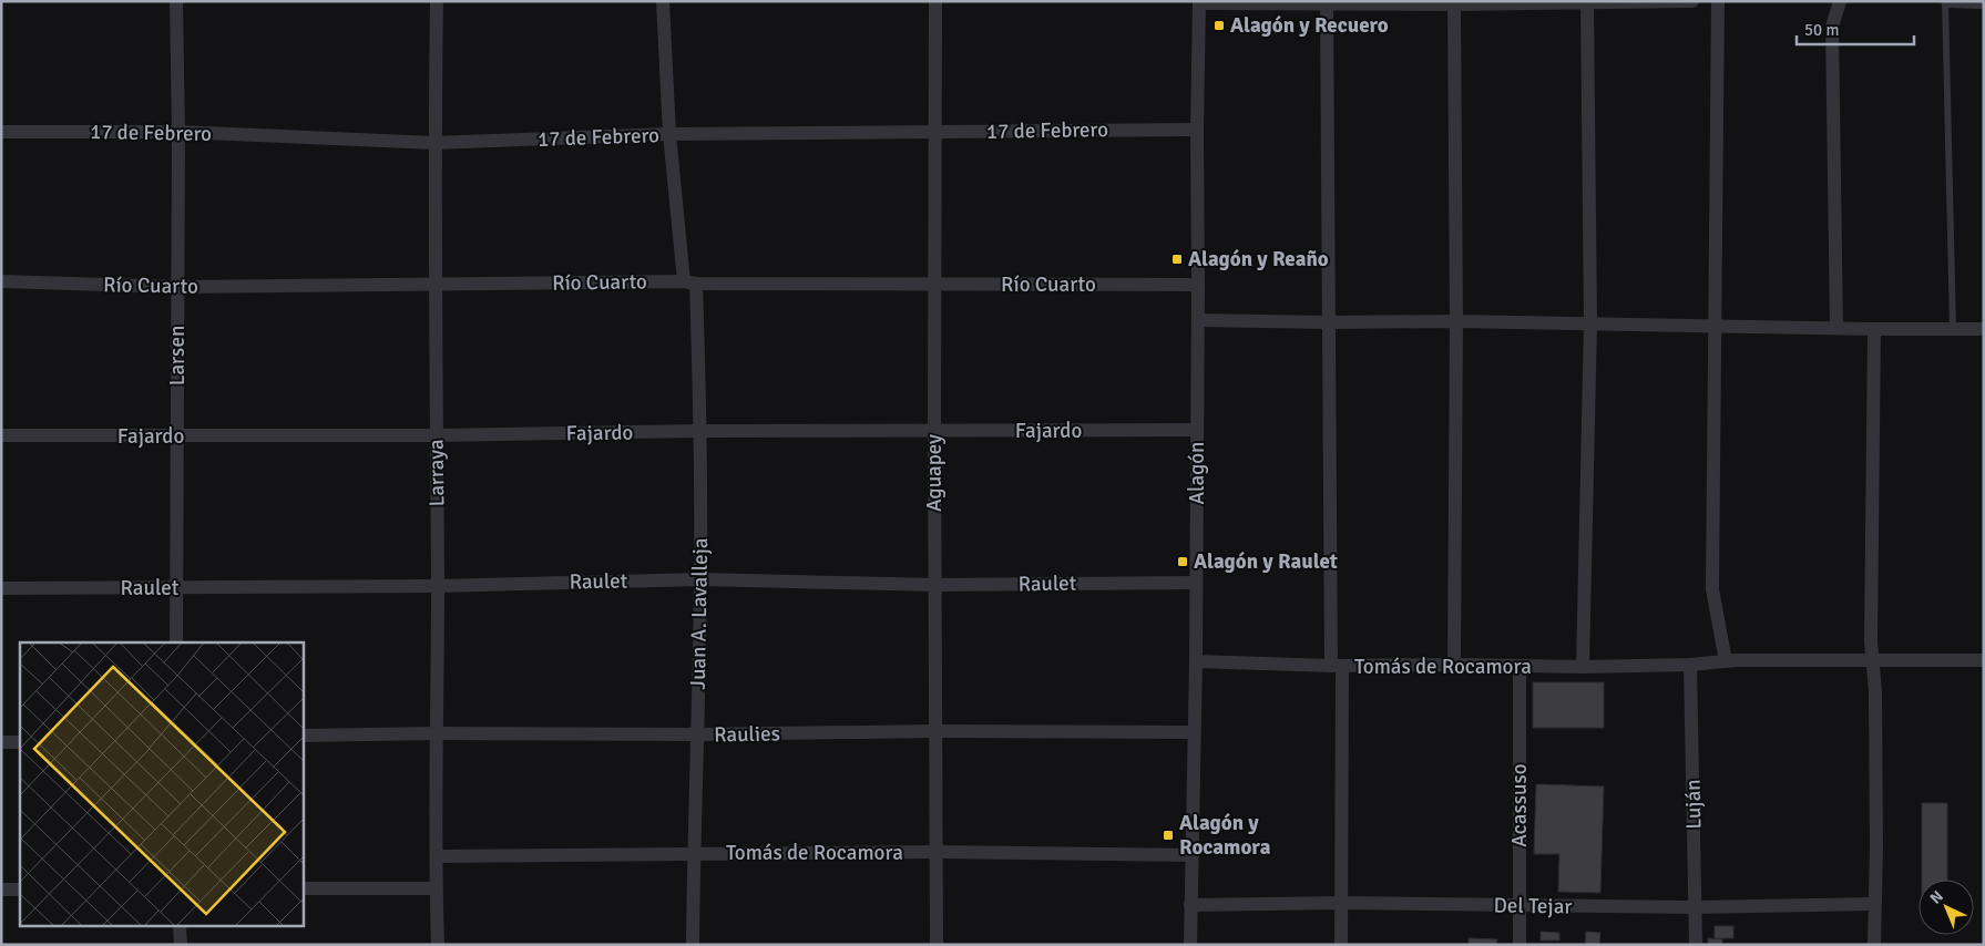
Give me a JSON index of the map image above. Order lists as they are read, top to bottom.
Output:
{
  "streets": {
    "street": [
      "17 de Febrero",
      "Río Cuarto",
      "Larsen",
      "Fajardo",
      "Larraya",
      "Aguapey",
      "Alagón",
      "Raulet",
      "Juan A. Lavalleja",
      "Tomás de Rocamora",
      "Raulies",
      "Luján",
      "Acassuso",
      "Del Tejar"
    ]
  },
  "crossings": [
    ["17 de Febrero", "Larsen"],
    ["17 de Febrero", "Larraya"],
    ["17 de Febrero", "Aguapey"],
    ["17 de Febrero", "Alagón"],
    ["17 de Febrero", "Juan A. Lavalleja"],
    ["Río Cuarto", "Larsen"],
    ["Río Cuarto", "Larraya"],
    ["Río Cuarto", "Aguapey"],
    ["Río Cuarto", "Alagón"],
    ["Río Cuarto", "Juan A. Lavalleja"],
    ["Larsen", "Fajardo"],
    ["Larsen", "Raulet"],
    ["Fajardo", "Larraya"],
    ["Fajardo", "Aguapey"],
    ["Fajardo", "Alagón"],
    ["Fajardo", "Juan A. Lavalleja"],
    ["Larraya", "Raulet"],
    ["Larraya", "Tomás de Rocamora"],
    ["Larraya", "Raulies"],
    ["Aguapey", "Raulet"],
    ["Aguapey", "Tomás de Rocamora"],
    ["Aguapey", "Raulies"],
    ["Alagón", "Raulet"],
    ["Alagón", "Tomás de Rocamora"],
    ["Alagón", "Raulies"],
    ["Alagón", "Del Tejar"],
    ["Raulet", "Juan A. Lavalleja"],
    ["Juan A. Lavalleja", "Tomás de Rocamora"],
    ["Juan A. Lavalleja", "Raulies"],
    ["Tomás de Rocamora", "Luján"],
    ["Tomás de Rocamora", "Acassuso"],
    ["Luján", "Del Tejar"],
    ["Acassuso", "Del Tejar"]
  ],
  "places": {
    "transit": [
      "Alagón y Recuero",
      "Alagón y Reaño",
      "Alagón y Raulet",
      "Alagón y Rocamora"
    ]
  },
  "scale_bar": "50 m",
  "north": "top left"
}
